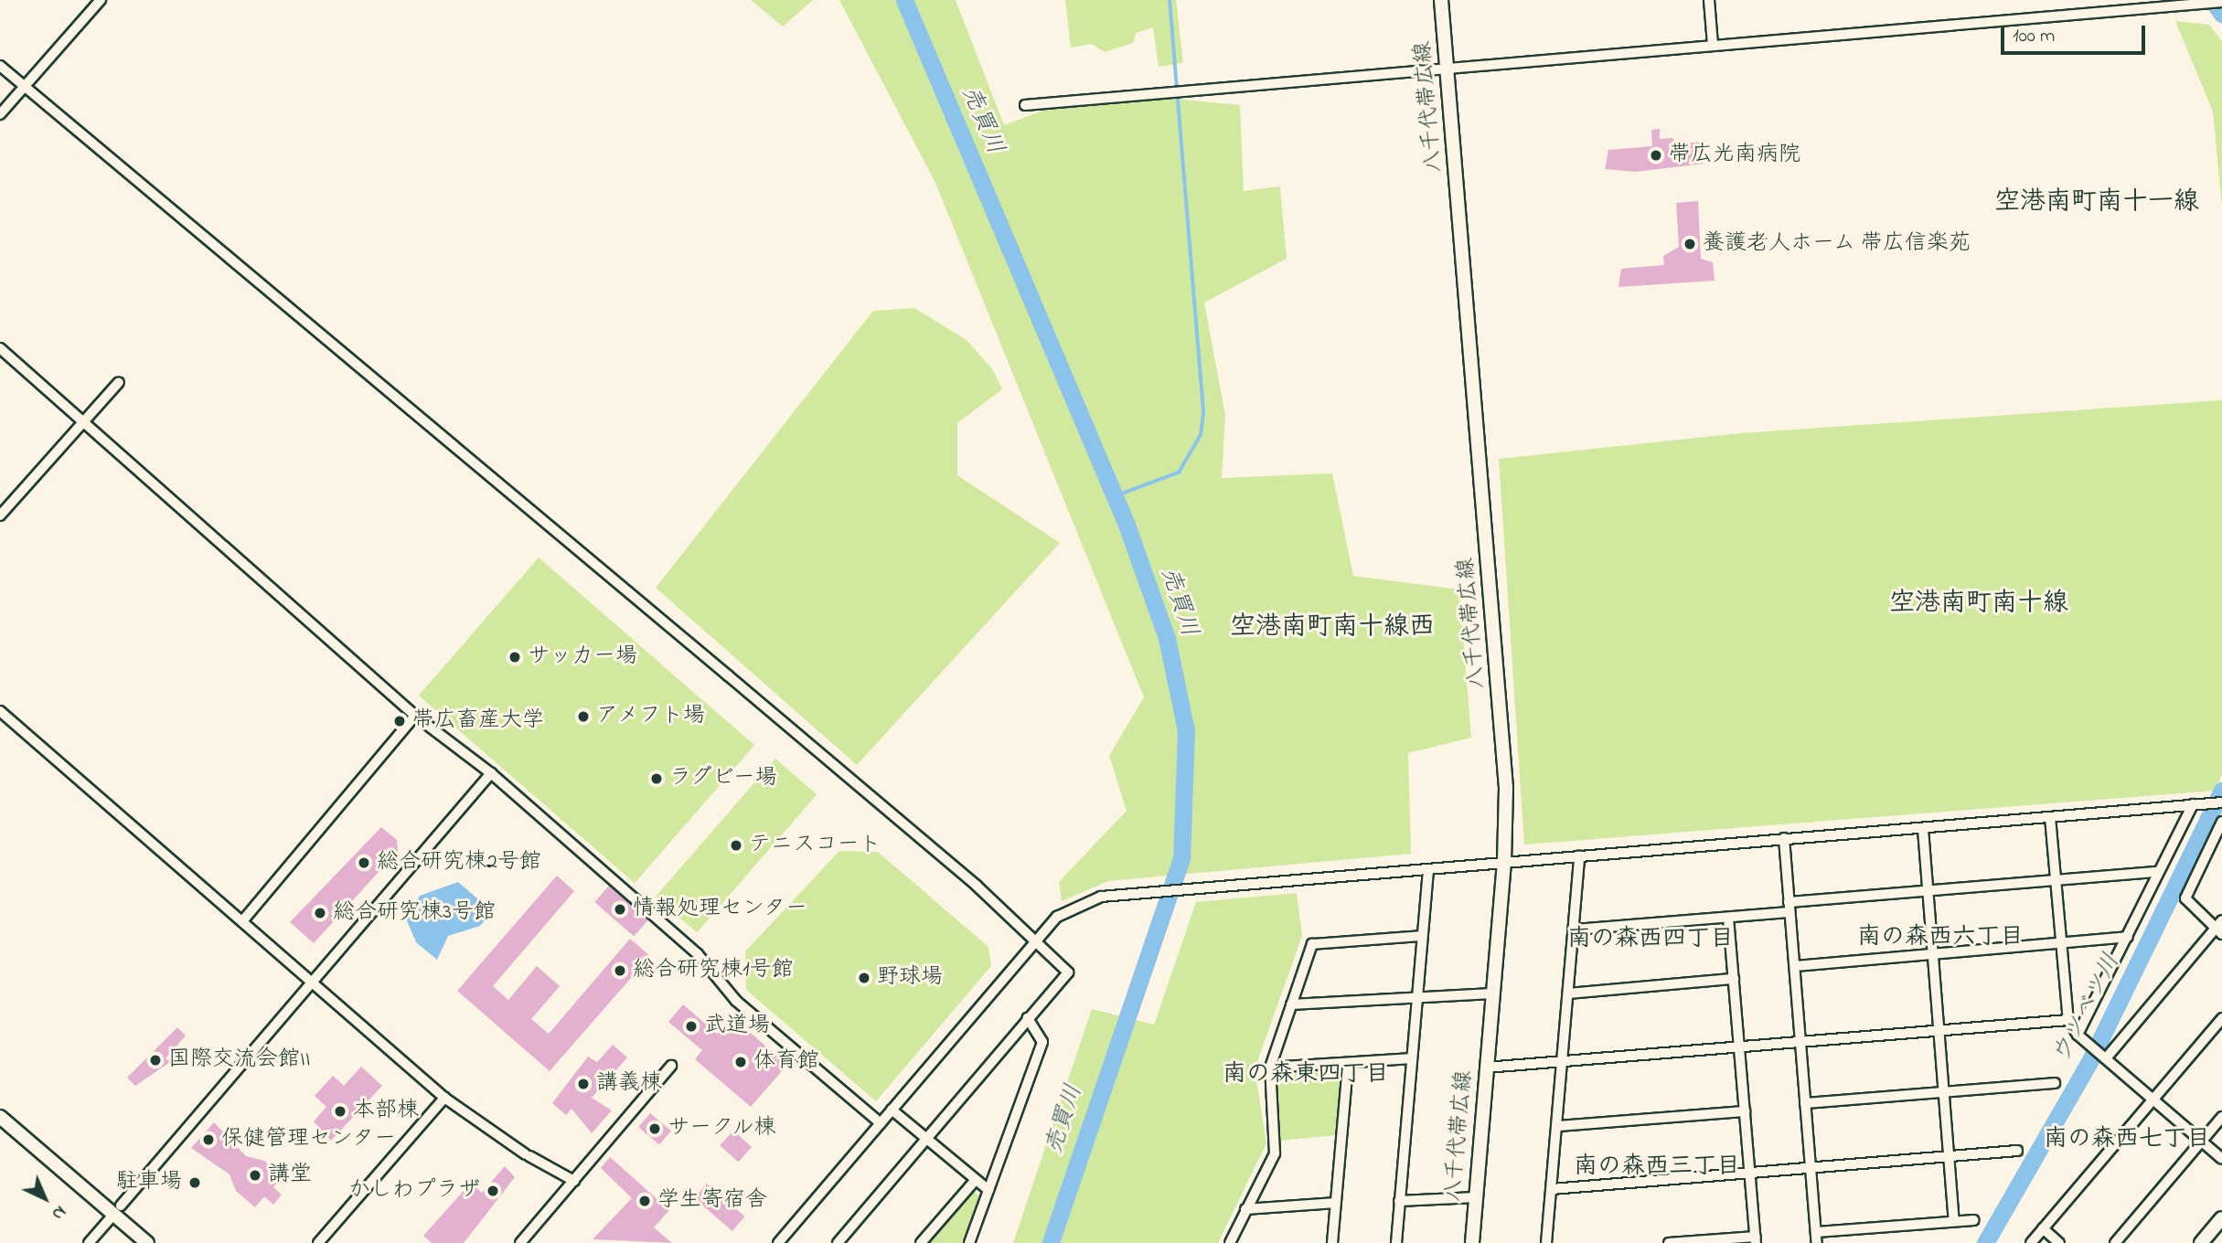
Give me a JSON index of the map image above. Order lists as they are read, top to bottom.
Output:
{
  "streets": {
    "main road": ["八千代帯広線"]
  },
  "districts": [
    "空港南町南十一線",
    "空港南町南十線",
    "空港南町南十線西",
    "南の森西六丁目",
    "南の森西四丁目",
    "南の森東四丁目",
    "南の森西七丁目",
    "南の森西三丁目"
  ],
  "water": ["売買川", "ウツベツ川"],
  "places": [
    "帯広光南病院",
    "養護老人ホーム 帯広信楽苑",
    "サッカー場",
    "アメフト場",
    "帯広畜産大学",
    "ラグビー場",
    "テニスコート",
    "総合研究棟2号館",
    "情報処理センター",
    "総合研究棟3号館",
    "総合研究棟1号館",
    "野球場",
    "武道場",
    "国際交流会館II",
    "体育館",
    "講義棟",
    "本部棟",
    "サークル棟",
    "保健管理センター",
    "講堂",
    "駐車場",
    "かしわプラザ",
    "学生寄宿舎"
  ],
  "scale_bar": "100 m",
  "north": "bottom right"
}
